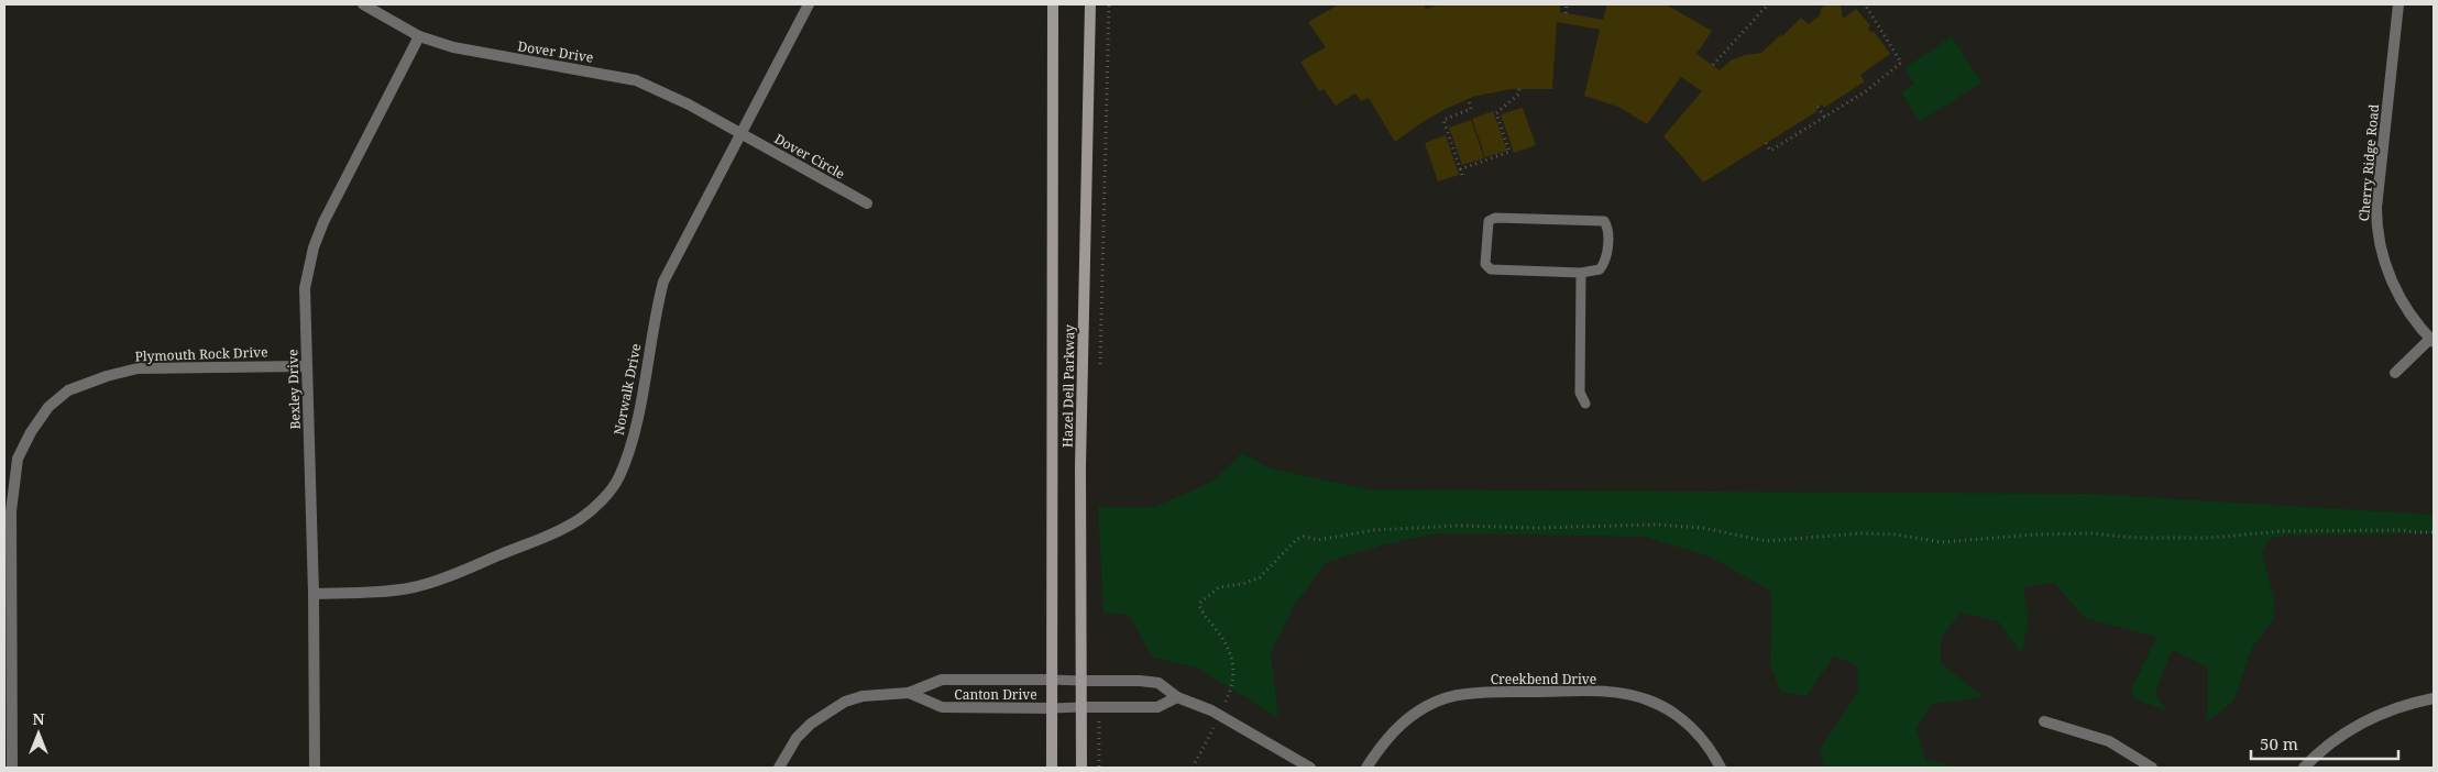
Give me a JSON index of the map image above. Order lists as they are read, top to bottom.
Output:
{
  "streets": {
    "main road": ["Hazel Dell Parkway"],
    "street": [
      "Dover Drive",
      "Dover Circle",
      "Cherry Ridge Road",
      "Plymouth Rock Drive",
      "Bexley Drive",
      "Norwalk Drive",
      "Creekbend Drive",
      "Canton Drive"
    ]
  },
  "crossings": [
    ["Dover Drive", "Dover Circle"],
    ["Dover Drive", "Bexley Drive"],
    ["Dover Drive", "Norwalk Drive"],
    ["Dover Circle", "Norwalk Drive"],
    ["Plymouth Rock Drive", "Bexley Drive"],
    ["Hazel Dell Parkway", "Canton Drive"],
    ["Bexley Drive", "Norwalk Drive"]
  ],
  "scale_bar": "50 m",
  "north": "top"
}
